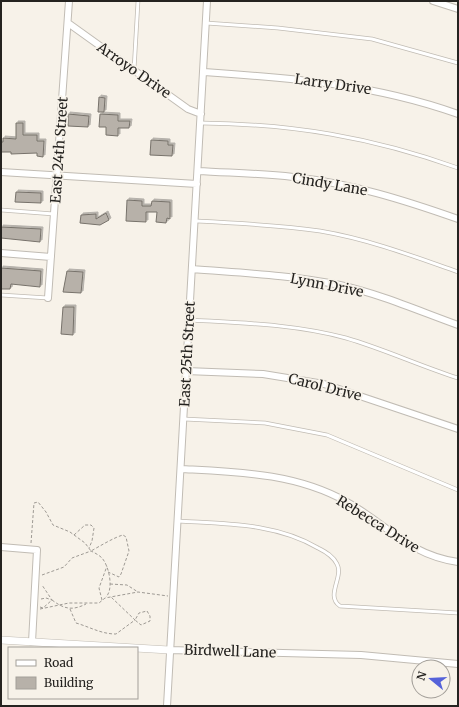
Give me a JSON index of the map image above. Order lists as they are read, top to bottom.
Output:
{
  "streets": {
    "street": [
      "Arroyo Drive",
      "Larry Drive",
      "East 24th Street",
      "Cindy Lane",
      "Lynn Drive",
      "East 25th Street",
      "Carol Drive",
      "Rebecca Drive",
      "Birdwell Lane"
    ]
  },
  "crossings": [
    ["Arroyo Drive", "East 24th Street"],
    ["Arroyo Drive", "East 25th Street"],
    ["Larry Drive", "East 25th Street"],
    ["Cindy Lane", "East 25th Street"],
    ["Lynn Drive", "East 25th Street"],
    ["East 25th Street", "Carol Drive"],
    ["East 25th Street", "Rebecca Drive"],
    ["East 25th Street", "Birdwell Lane"]
  ],
  "legend": ["Road", "Building"],
  "north": "left"
}
